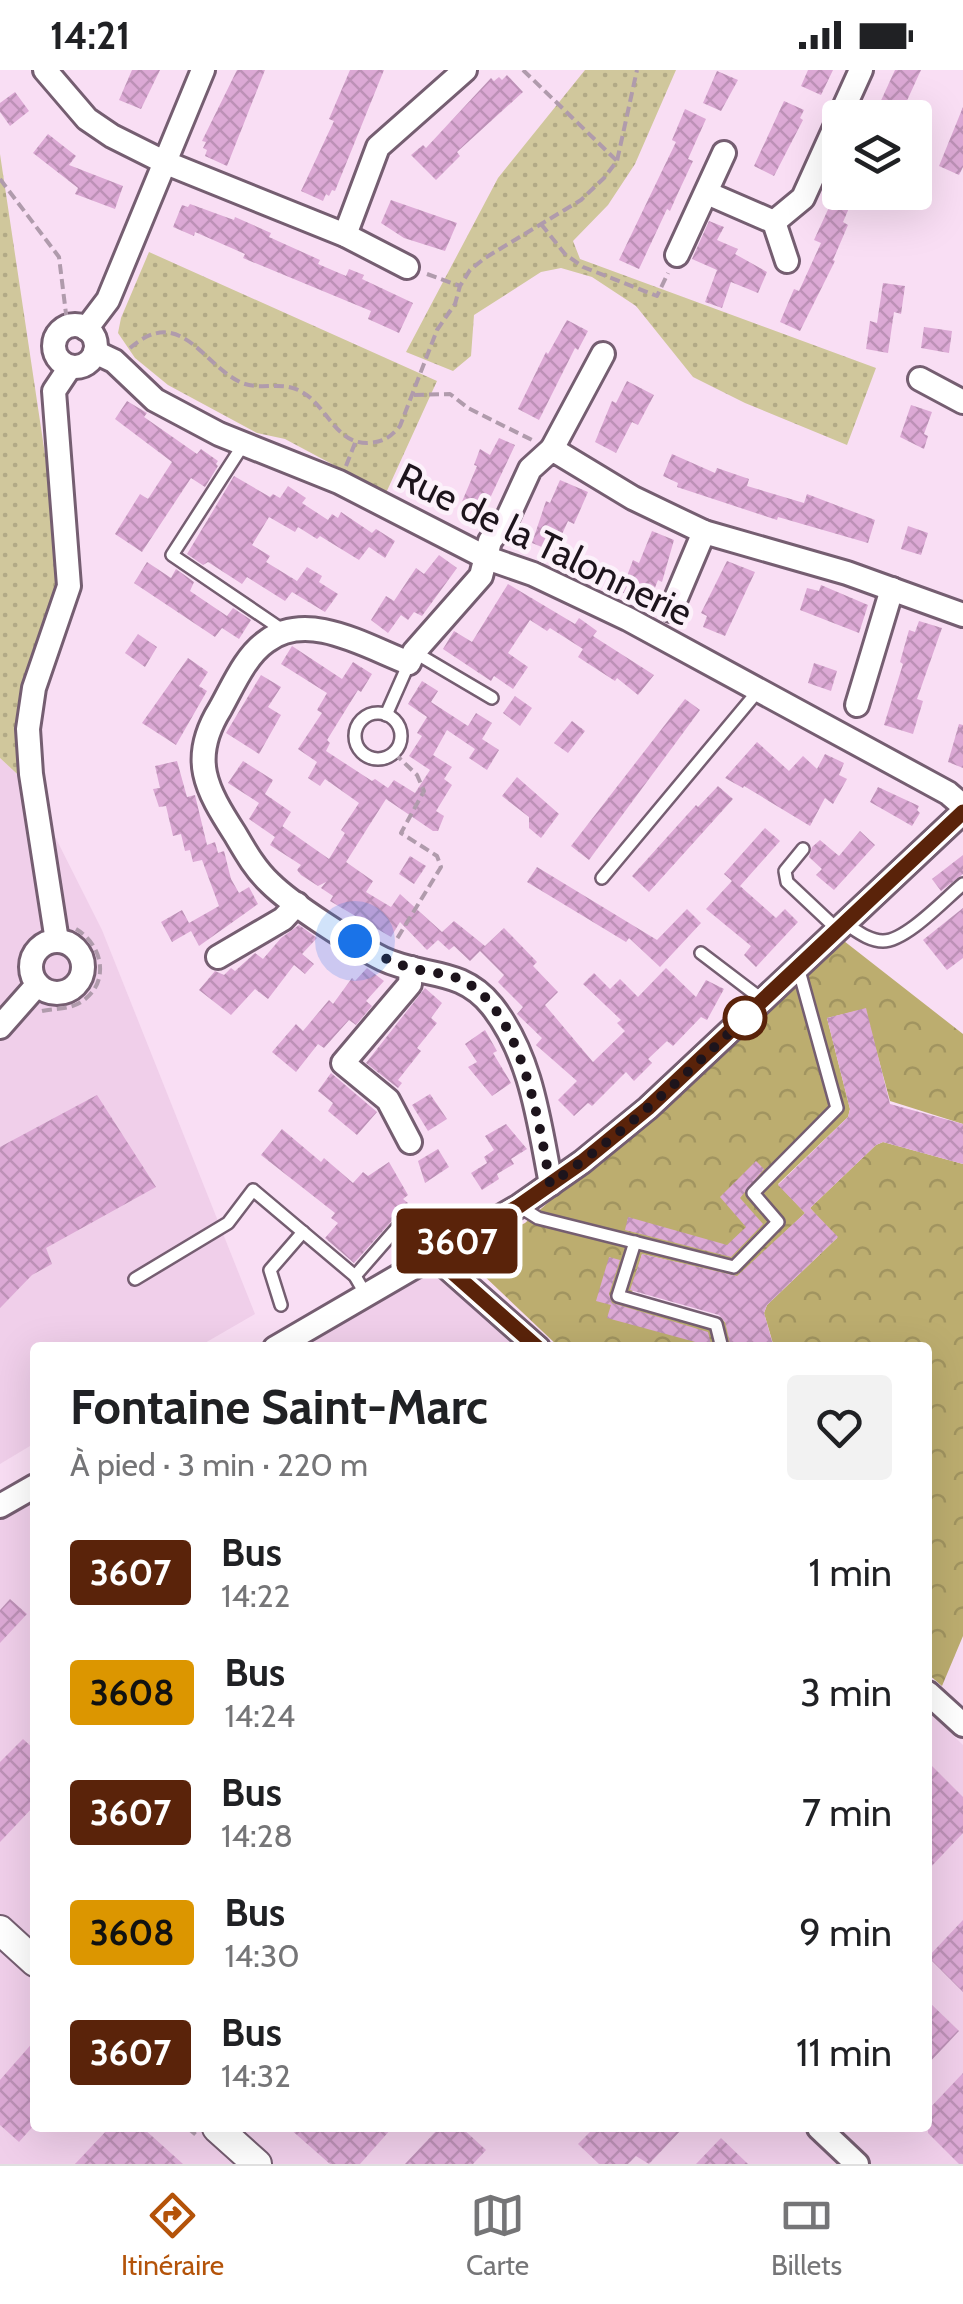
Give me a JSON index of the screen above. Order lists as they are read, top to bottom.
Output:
{
  "streets": {
    "street": ["Rue de la Talonnerie"]
  },
  "lines": ["bus line 3607"],
  "page": {
    "status": "14:21",
    "on_map": "3607",
    "heading": ["Fontaine Saint-Marc", "À pied · 3 min · 220 m"],
    "list": [
      {
        "mark": "3607",
        "name": "Bus",
        "note": "14:22",
        "value": "1 min"
      },
      {
        "mark": "3608",
        "name": "Bus",
        "note": "14:24",
        "value": "3 min"
      },
      {
        "mark": "3607",
        "name": "Bus",
        "note": "14:28",
        "value": "7 min"
      },
      {
        "mark": "3608",
        "name": "Bus",
        "note": "14:30",
        "value": "9 min"
      },
      {
        "mark": "3607",
        "name": "Bus",
        "note": "14:32",
        "value": "11 min"
      }
    ],
    "tabs": ["Itinéraire", "Carte", "Billets"]
  }
}
